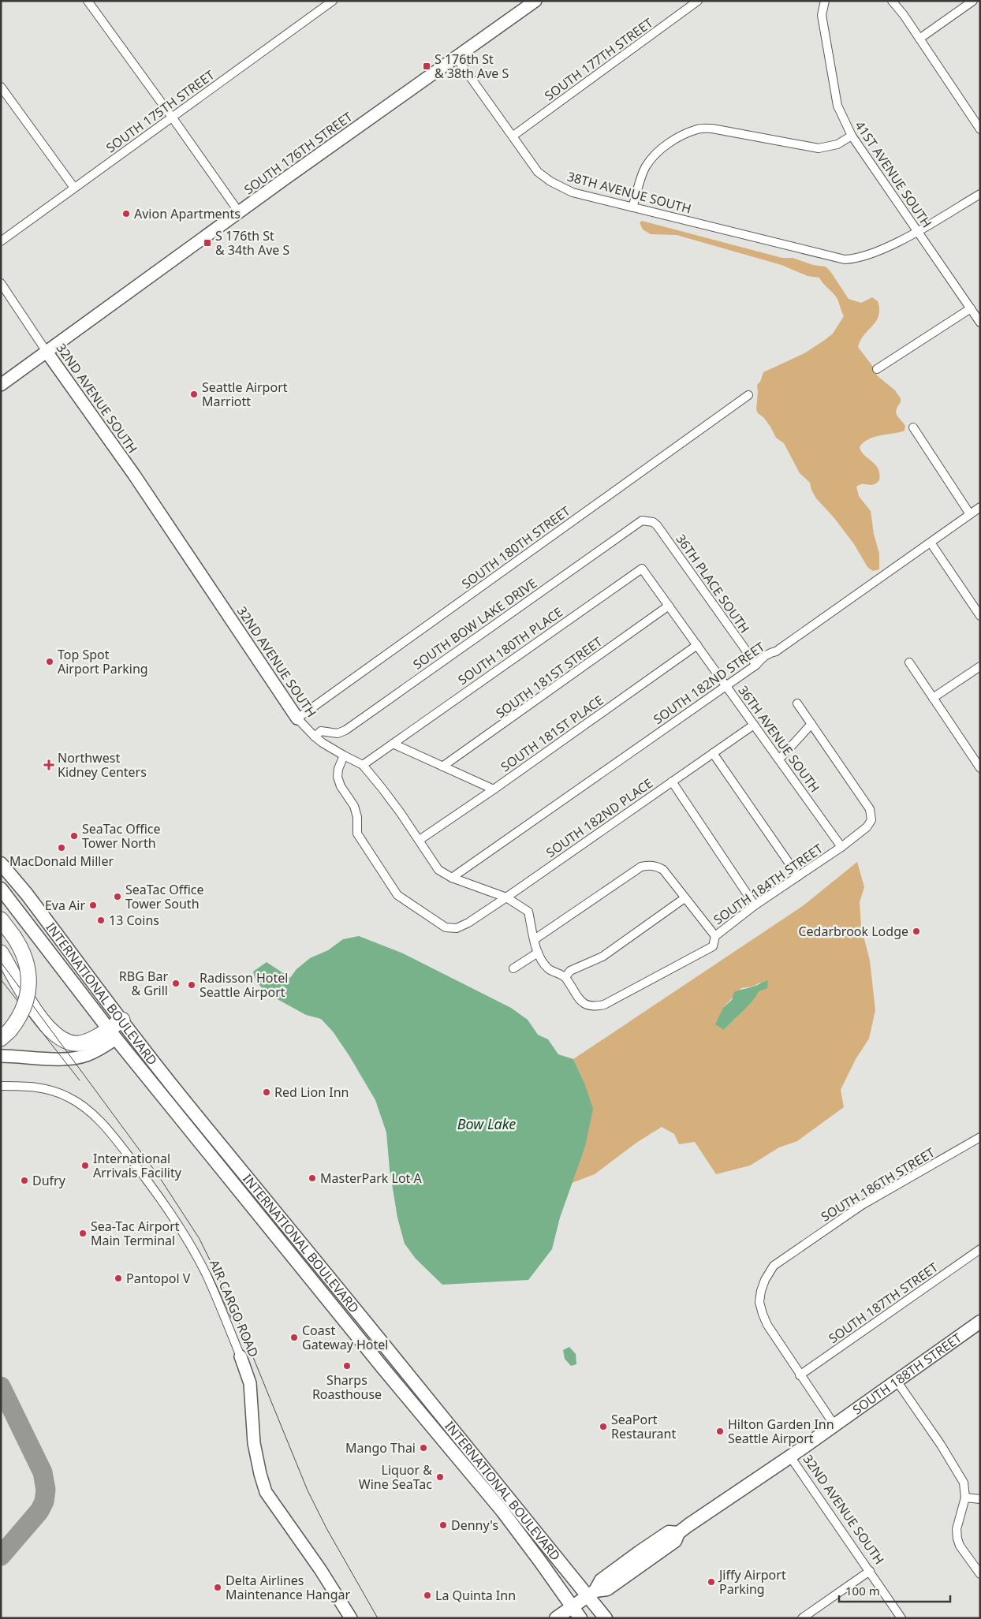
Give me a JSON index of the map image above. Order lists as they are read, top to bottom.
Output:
{
  "streets": {
    "main road": ["INTERNATIONAL BOULEVARD", "SOUTH 188TH STREET"],
    "street": [
      "SOUTH 177TH STREET",
      "SOUTH 175TH STREET",
      "SOUTH 176TH STREET",
      "41ST AVENUE SOUTH",
      "38TH AVENUE SOUTH",
      "32ND AVENUE SOUTH",
      "SOUTH 180TH STREET",
      "36TH PLACE SOUTH",
      "SOUTH BOW LAKE DRIVE",
      "SOUTH 180TH PLACE",
      "SOUTH 181ST STREET",
      "SOUTH 182ND STREET",
      "SOUTH 181ST PLACE",
      "36TH AVENUE SOUTH",
      "SOUTH 182ND PLACE",
      "SOUTH 184TH STREET",
      "SOUTH 186TH STREET",
      "SOUTH 187TH STREET",
      "AIR CARGO ROAD"
    ]
  },
  "crossings": [
    ["SOUTH 177TH STREET", "38TH AVENUE SOUTH"],
    ["SOUTH 176TH STREET", "38TH AVENUE SOUTH"],
    ["SOUTH 176TH STREET", "32ND AVENUE SOUTH"],
    ["41ST AVENUE SOUTH", "38TH AVENUE SOUTH"],
    ["32ND AVENUE SOUTH", "SOUTH 180TH STREET"],
    ["32ND AVENUE SOUTH", "SOUTH BOW LAKE DRIVE"],
    ["32ND AVENUE SOUTH", "SOUTH 180TH PLACE"],
    ["32ND AVENUE SOUTH", "SOUTH 182ND STREET"],
    ["32ND AVENUE SOUTH", "SOUTH 181ST PLACE"],
    ["32ND AVENUE SOUTH", "SOUTH 182ND PLACE"],
    ["32ND AVENUE SOUTH", "SOUTH 184TH STREET"],
    ["32ND AVENUE SOUTH", "SOUTH 188TH STREET"],
    ["36TH PLACE SOUTH", "SOUTH BOW LAKE DRIVE"],
    ["36TH PLACE SOUTH", "SOUTH 182ND STREET"],
    ["SOUTH 180TH PLACE", "36TH AVENUE SOUTH"],
    ["SOUTH 181ST STREET", "36TH AVENUE SOUTH"],
    ["SOUTH 182ND STREET", "36TH AVENUE SOUTH"],
    ["SOUTH 181ST PLACE", "36TH AVENUE SOUTH"],
    ["36TH AVENUE SOUTH", "SOUTH 182ND PLACE"],
    ["36TH AVENUE SOUTH", "SOUTH 184TH STREET"],
    ["INTERNATIONAL BOULEVARD", "SOUTH 188TH STREET"],
    ["SOUTH 186TH STREET", "SOUTH 187TH STREET"]
  ],
  "water": ["Bow Lake"],
  "places": {
    "transit": ["S 176th St & 38th Ave S", "S 176th St & 34th Ave S"],
    "other": [
      "Avion Apartments",
      "Seattle Airport Marriott",
      "Top Spot Airport Parking",
      "SeaTac Office Tower North",
      "MacDonald Miller",
      "SeaTac Office Tower South",
      "Eva Air",
      "13 Coins",
      "Cedarbrook Lodge",
      "RBG Bar & Grill",
      "Radisson Hotel Seattle Airport",
      "Red Lion Inn",
      "International Arrivals Facility",
      "MasterPark Lot A",
      "Dufry",
      "Sea-Tac Airport Main Terminal",
      "Pantopol V",
      "Coast Gateway Hotel",
      "Sharps Roasthouse",
      "SeaPort Restaurant",
      "Hilton Garden Inn Seattle Airport",
      "Mango Thai",
      "Liquor & Wine SeaTac",
      "Denny's",
      "Jiffy Airport Parking",
      "Delta Airlines Maintenance Hangar",
      "La Quinta Inn"
    ],
    "health": ["Northwest Kidney Centers"]
  },
  "scale_bar": "100 m"
}
